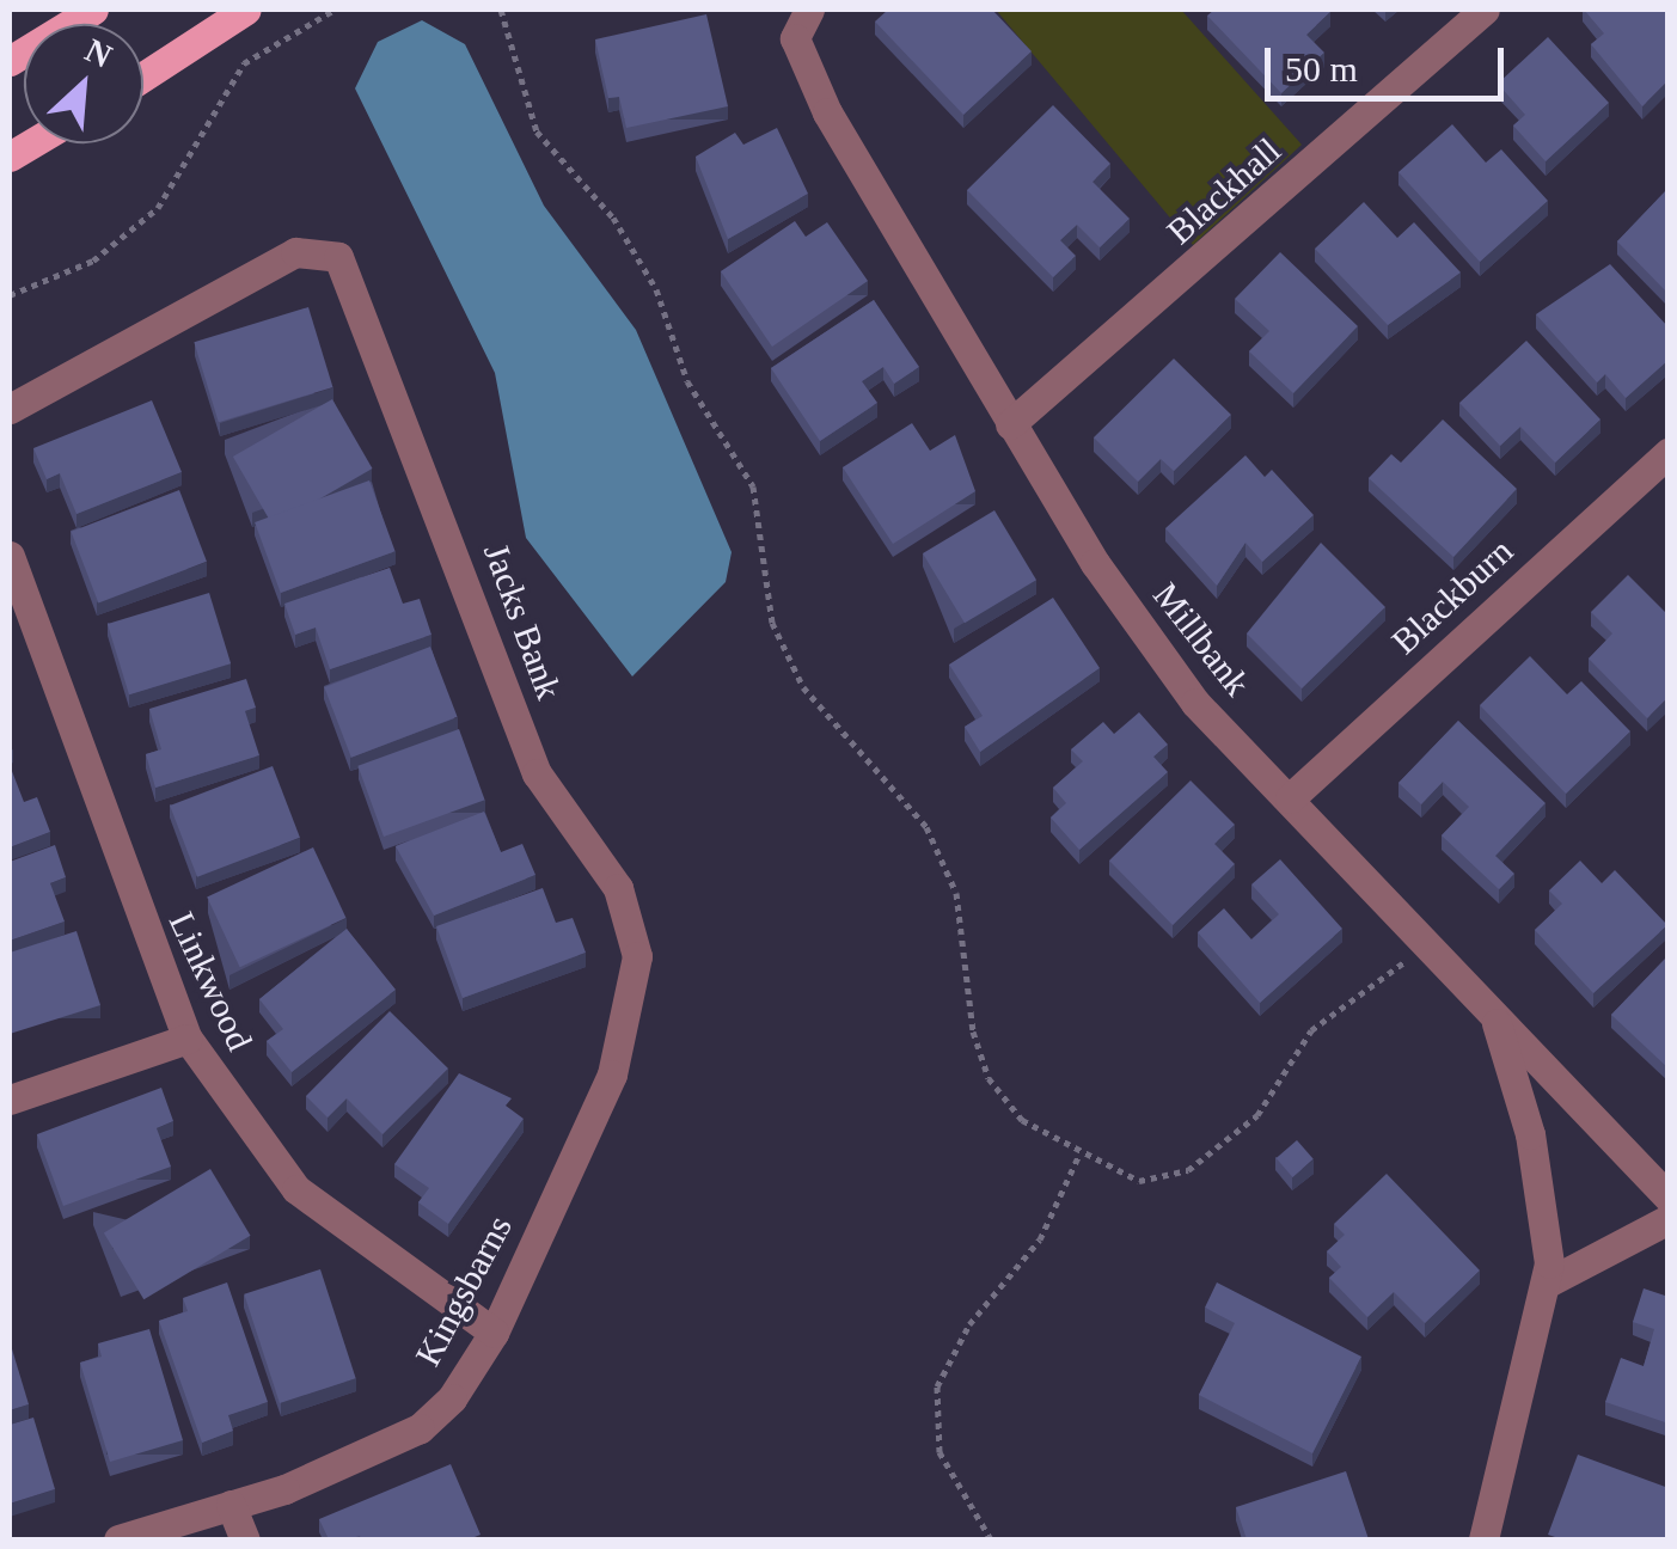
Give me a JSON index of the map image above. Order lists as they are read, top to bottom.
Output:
{
  "streets": {
    "street": [
      "Blackhall",
      "Blackburn",
      "Jacks Bank",
      "Millbank",
      "Linkwood",
      "Kingsbarns"
    ]
  },
  "crossings": [
    ["Blackhall", "Millbank"],
    ["Blackburn", "Millbank"],
    ["Jacks Bank", "Kingsbarns"],
    ["Linkwood", "Kingsbarns"]
  ],
  "scale_bar": "50 m",
  "north": "top right"
}
